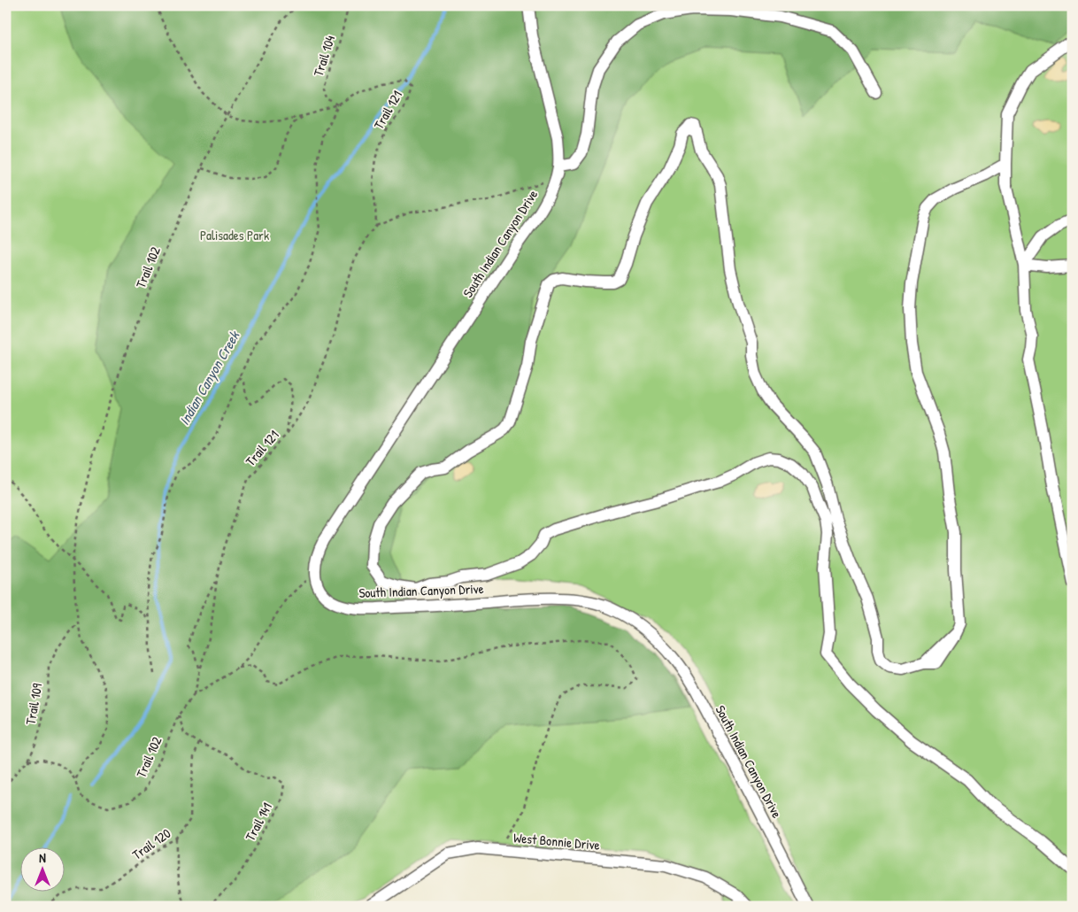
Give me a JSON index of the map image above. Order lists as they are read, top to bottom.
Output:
{
  "streets": {
    "street": ["South Indian Canyon Drive", "West Bonnie Drive"],
    "path": [
      "Trail 104",
      "Trail 121",
      "Trail 102",
      "Trail 109",
      "Trail 141",
      "Trail 120"
    ]
  },
  "crossings": [
    ["Trail 104", "Trail 121"],
    ["Trail 121", "Trail 102"],
    ["South Indian Canyon Drive", "Trail 102"],
    ["Trail 102", "Trail 109"],
    ["Trail 102", "Trail 141"],
    ["Trail 141", "Trail 120"]
  ],
  "water": ["Indian Canyon Creek"],
  "parks": ["Palisades Park"],
  "north": "top"
}
